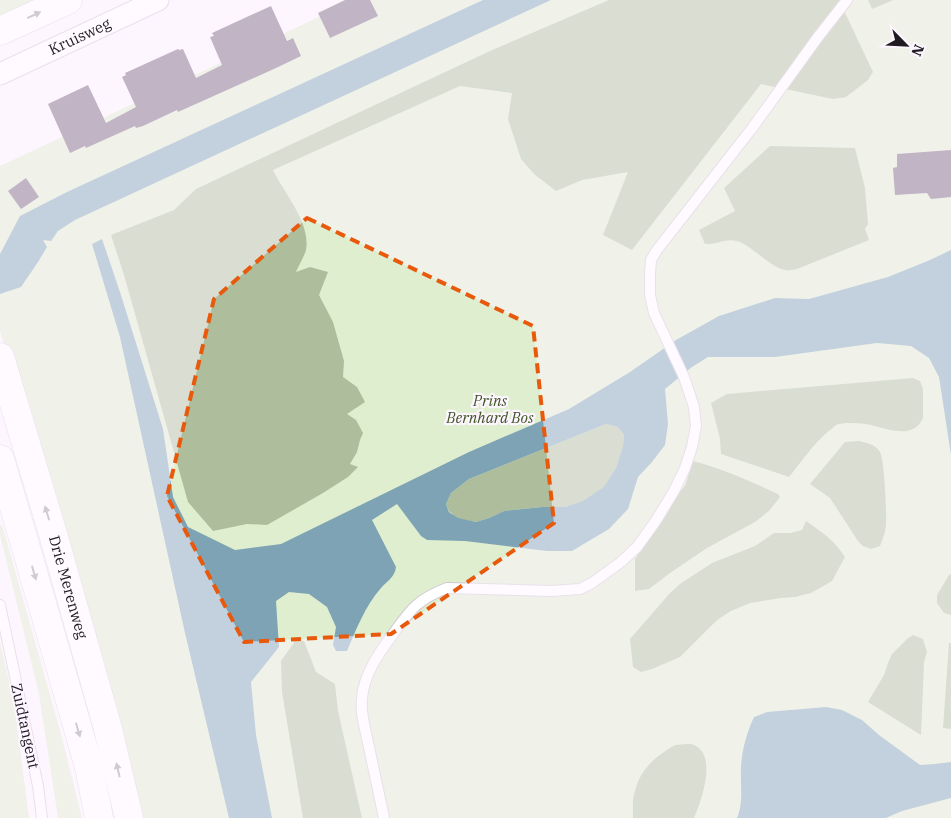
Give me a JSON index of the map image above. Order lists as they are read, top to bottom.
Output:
{
  "streets": {
    "highway": ["Drie Merenweg"],
    "street": ["Kruisweg"],
    "lane": ["Zuidtangent"]
  },
  "parks": ["Prins Bernhard Bos"],
  "north": "bottom right"
}
